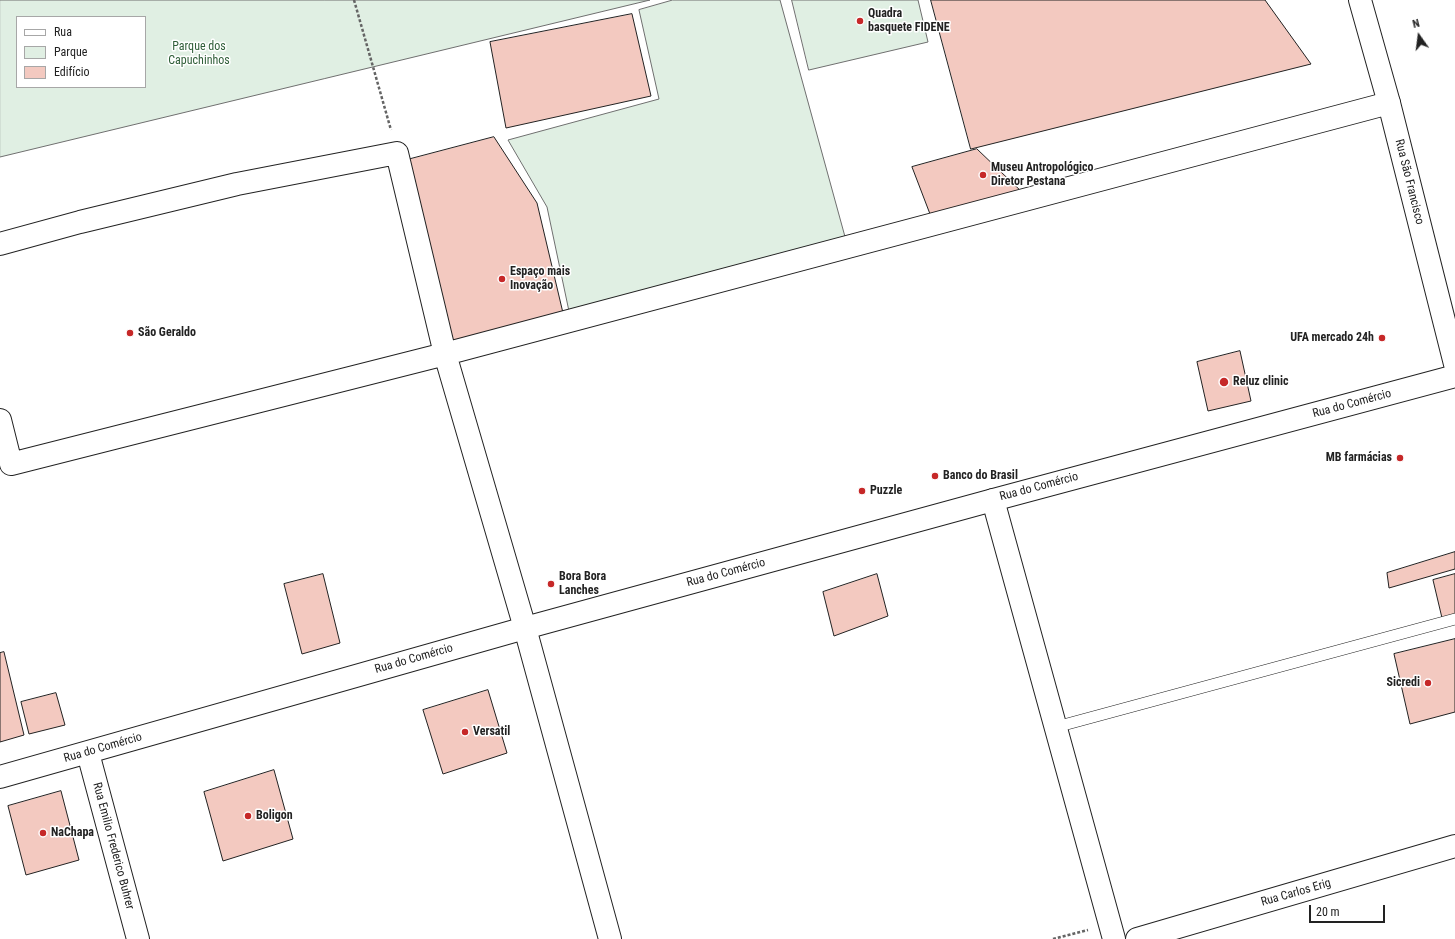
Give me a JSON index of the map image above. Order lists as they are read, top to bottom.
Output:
{
  "streets": {
    "street": [
      "Rua São Francisco",
      "Rua do Comércio",
      "Rua Emilio Frederico Buhrer",
      "Rua Carlos Erig"
    ]
  },
  "crossings": [
    ["Rua do Comércio", "Rua Emilio Frederico Buhrer"]
  ],
  "parks": ["Parque dos Capuchinhos"],
  "places": [
    "Quadra basquete FIDENE",
    "Museu Antropológico Diretor Pestana",
    "Espaço mais Inovação",
    "São Geraldo",
    "UFA mercado 24h",
    "Reluz clinic",
    "MB farmácias",
    "Banco do Brasil",
    "Puzzle",
    "Bora Bora Lanches",
    "Sicredi",
    "Versatil",
    "Boligon",
    "NaChapa"
  ],
  "legend": ["Rua", "Parque", "Edifício"],
  "scale_bar": "20 m",
  "north": "top"
}
